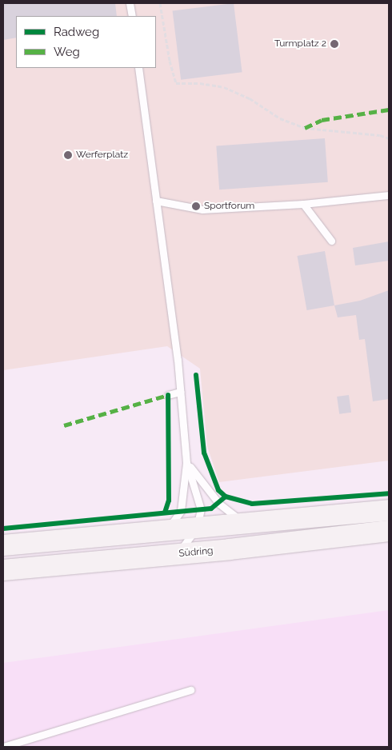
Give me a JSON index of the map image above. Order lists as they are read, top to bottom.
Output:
{
  "streets": {
    "main road": ["Südring"]
  },
  "places": ["Turmplatz 2", "Werferplatz", "Sportforum"],
  "legend": ["Radweg", "Weg"]
}
